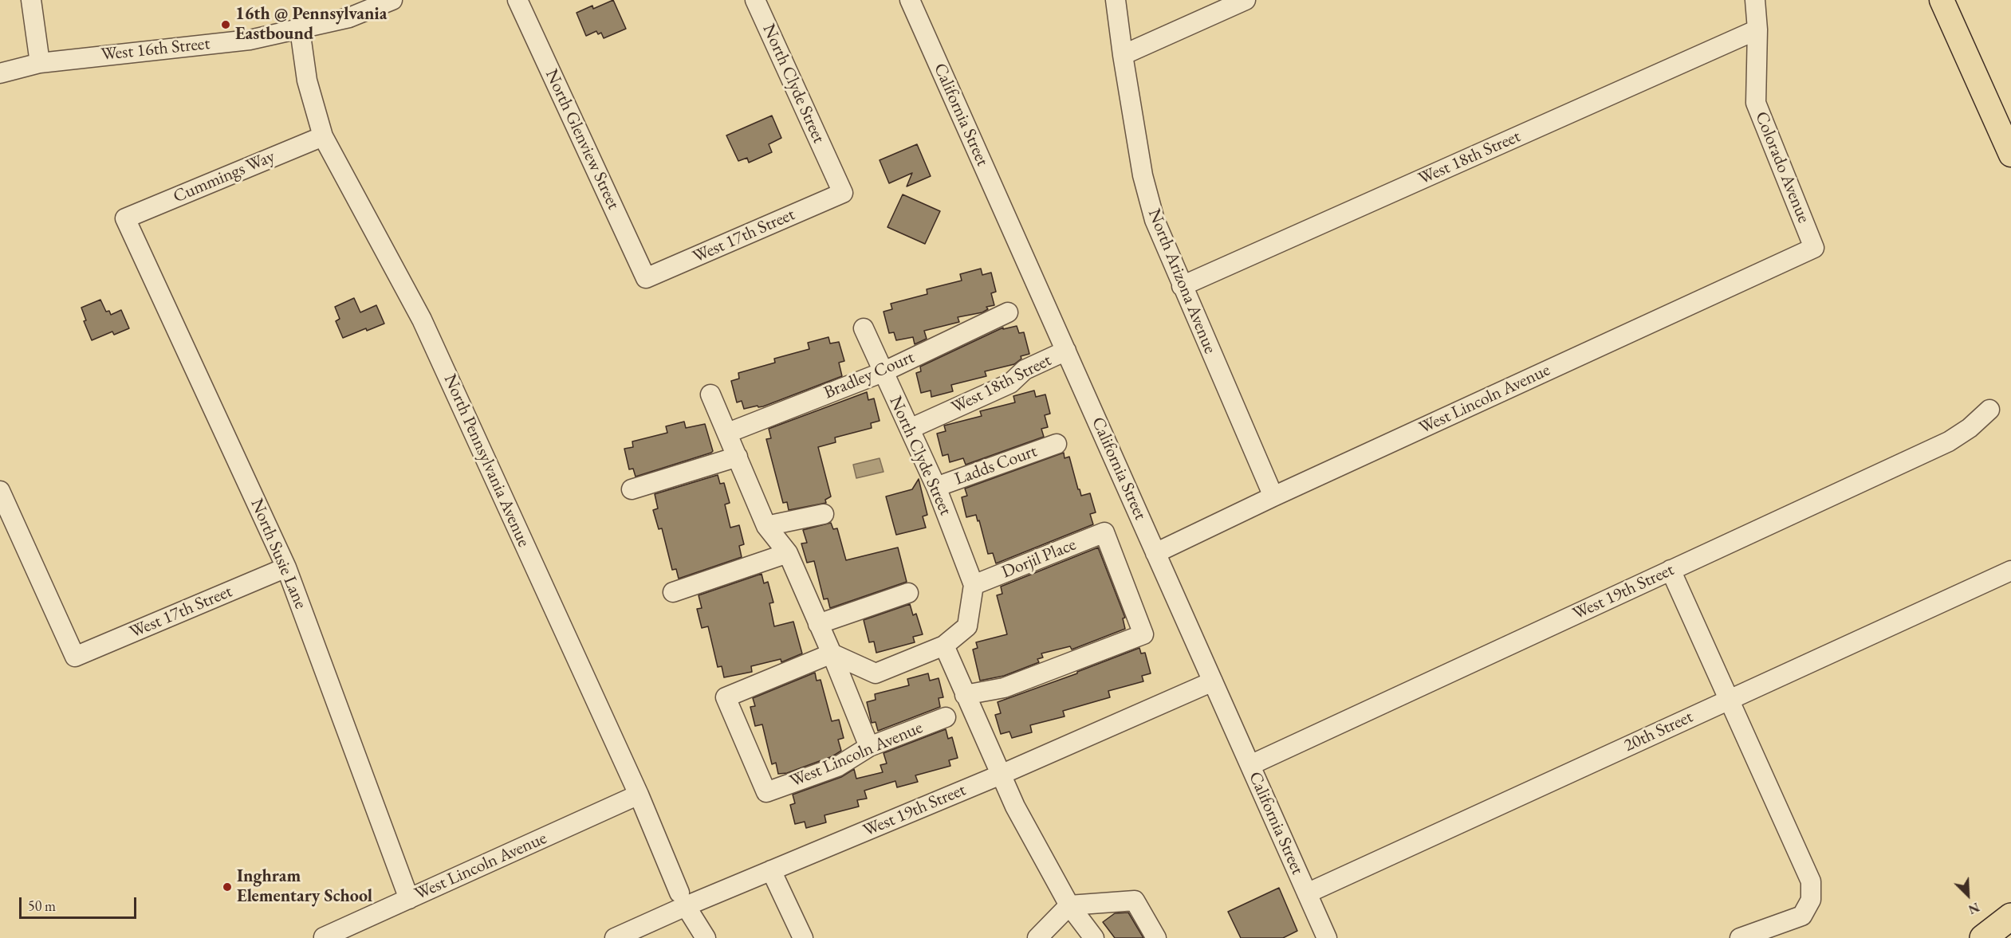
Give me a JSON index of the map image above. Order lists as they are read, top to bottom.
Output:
{
  "streets": {
    "street": [
      "West 16th Street",
      "North Clyde Street",
      "California Street",
      "North Glenview Street",
      "West 18th Street",
      "Colorado Avenue",
      "Cummings Way",
      "West 17th Street",
      "North Arizona Avenue",
      "Bradley Court",
      "West Lincoln Avenue",
      "North Pennsylvania Avenue",
      "Ladds Court",
      "North Susie Lane",
      "Dorjil Place",
      "West 19th Street",
      "20th Street"
    ]
  },
  "crossings": [
    ["West 16th Street", "North Pennsylvania Avenue"],
    ["North Clyde Street", "West 18th Street"],
    ["North Clyde Street", "West 17th Street"],
    ["North Clyde Street", "Bradley Court"],
    ["North Clyde Street", "Ladds Court"],
    ["North Clyde Street", "Dorjil Place"],
    ["California Street", "West 18th Street"],
    ["California Street", "West Lincoln Avenue"],
    ["California Street", "West 19th Street"],
    ["California Street", "20th Street"],
    ["North Glenview Street", "West 17th Street"],
    ["West 18th Street", "Colorado Avenue"],
    ["West 18th Street", "North Arizona Avenue"],
    ["Colorado Avenue", "West Lincoln Avenue"],
    ["Cummings Way", "North Pennsylvania Avenue"],
    ["Cummings Way", "North Susie Lane"],
    ["West 17th Street", "North Susie Lane"],
    ["North Arizona Avenue", "West Lincoln Avenue"],
    ["West Lincoln Avenue", "North Pennsylvania Avenue"],
    ["West Lincoln Avenue", "North Susie Lane"],
    ["North Pennsylvania Avenue", "West 19th Street"]
  ],
  "places": ["16th @ Pennsylvania Eastbound", "Inghram Elementary School"],
  "scale_bar": "50 m",
  "north": "bottom right"
}
